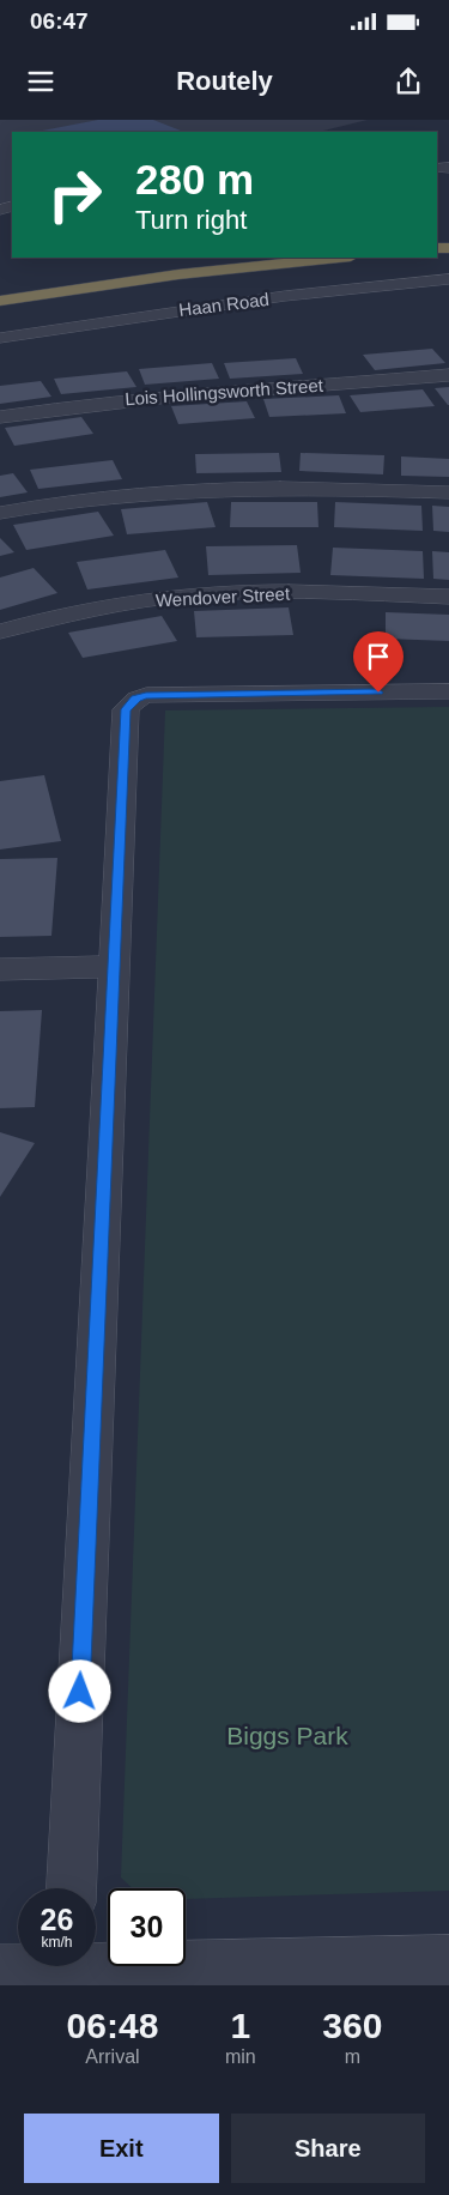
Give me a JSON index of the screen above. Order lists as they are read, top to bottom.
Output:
{
  "streets": {
    "street": ["Haan Road", "Lois Hollingsworth Street", "Wendover Street"]
  },
  "parks": ["Biggs Park"],
  "page": {
    "status": "06:47",
    "header": "Routely",
    "turn": ["280 m", "Turn right"],
    "speed": "26 km/h",
    "limit": "30",
    "eta": [
      "06:48",
      "Arrival",
      "1",
      "min",
      "360",
      "m"
    ],
    "buttons": ["Exit", "Share"]
  }
}
